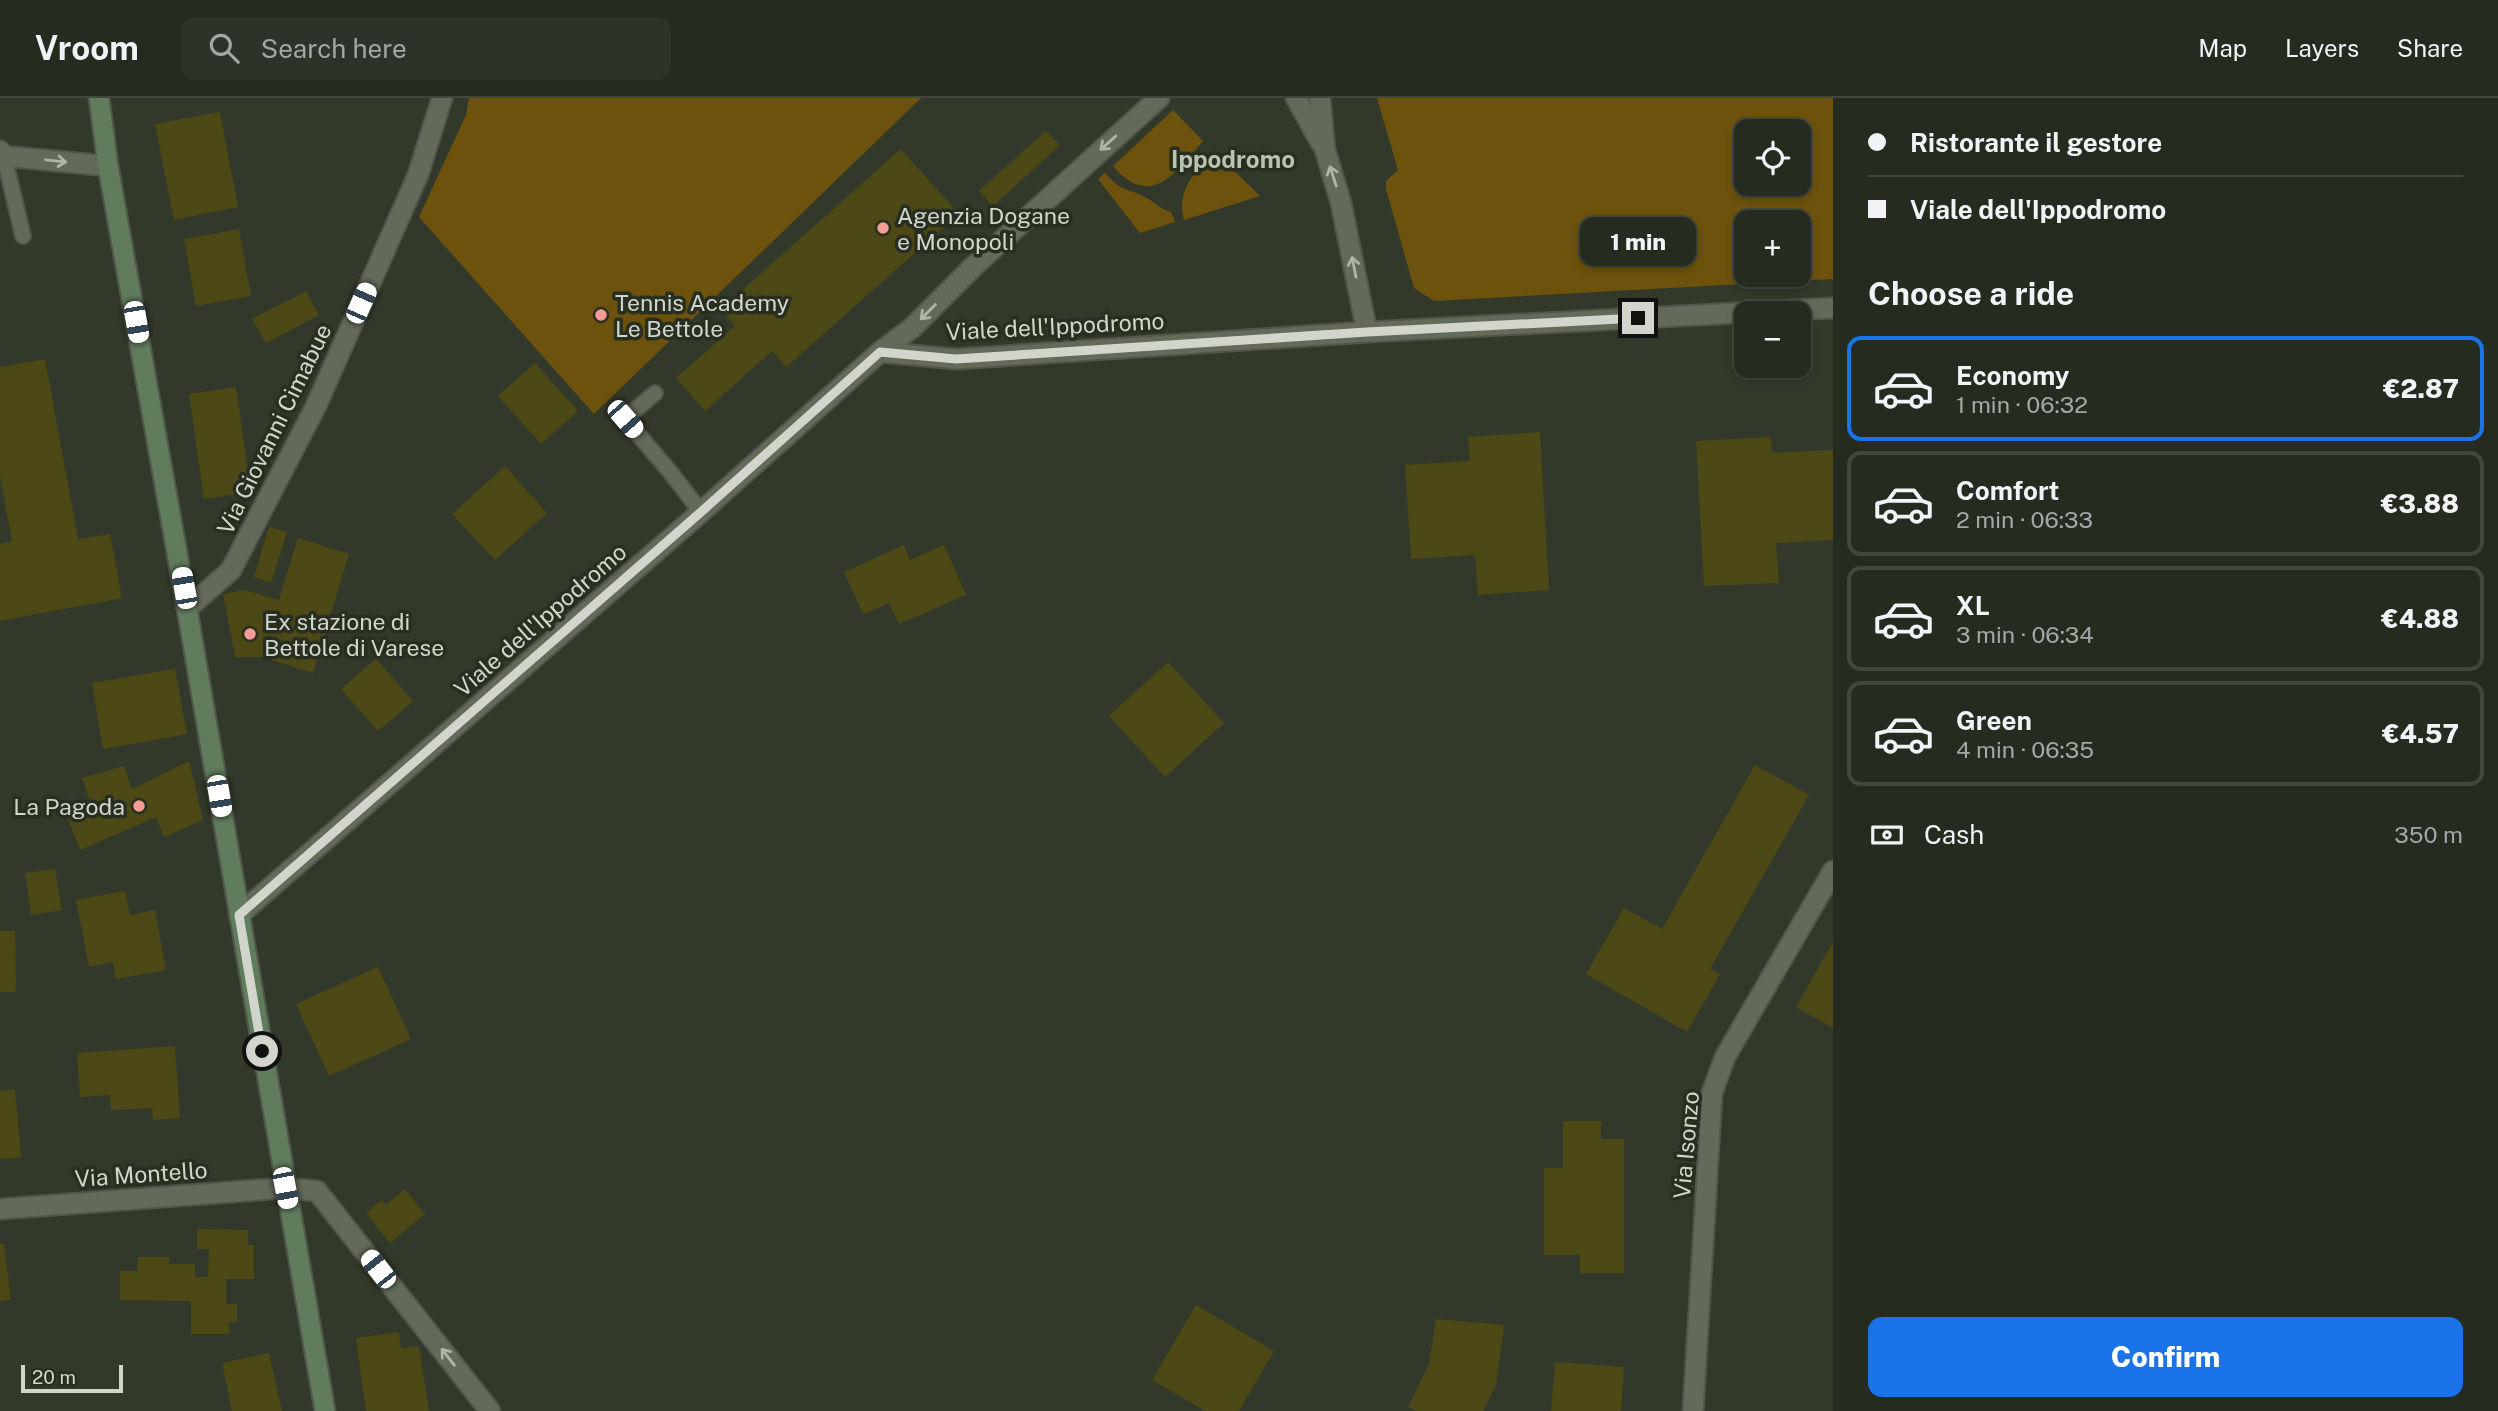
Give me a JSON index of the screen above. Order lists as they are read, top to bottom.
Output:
{
  "streets": {
    "street": [
      "Viale dell'Ippodromo",
      "Via Giovanni Cimabue",
      "Via Isonzo",
      "Via Montello"
    ]
  },
  "one_way": ["Via Montello"],
  "districts": ["Ippodromo"],
  "places": [
    "Agenzia Dogane e Monopoli",
    "Tennis Academy Le Bettole",
    "Ex stazione di Bettole di Varese",
    "La Pagoda"
  ],
  "scale_bar": "20 m",
  "page": {
    "header": "Vroom",
    "search": "Search here",
    "nav": ["Map", "Layers", "Share"],
    "banner": ["Ristorante il gestore", "Viale dell'Ippodromo"],
    "map_buttons": ["+", "−"],
    "bubble": "1 min",
    "heading": "Choose a ride",
    "list": [
      {
        "name": "Economy",
        "note": "1 min · 06:32",
        "value": "€2.87"
      },
      {
        "name": "Comfort",
        "note": "2 min · 06:33",
        "value": "€3.88"
      },
      {
        "name": "XL",
        "note": "3 min · 06:34",
        "value": "€4.88"
      },
      {
        "name": "Green",
        "note": "4 min · 06:35",
        "value": "€4.57"
      }
    ],
    "pay": ["Cash", "350 m"],
    "buttons": "Confirm",
    "scale": "20 m"
  }
}
